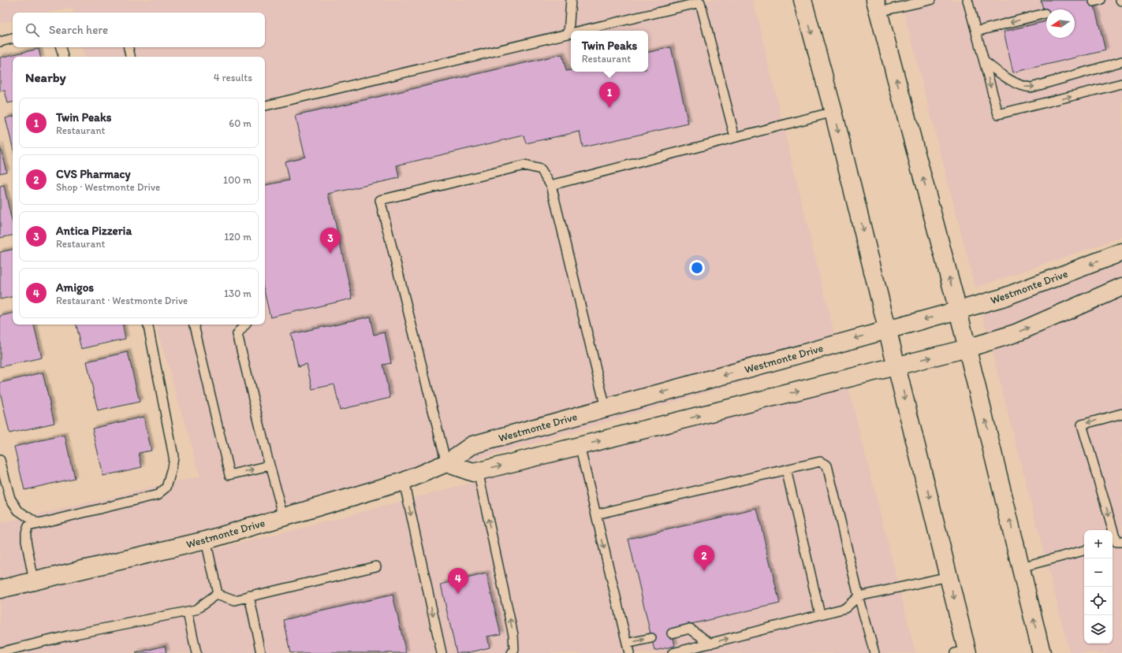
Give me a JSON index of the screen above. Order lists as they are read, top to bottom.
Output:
{
  "streets": {
    "street": ["Westmonte Drive"]
  },
  "north": "left",
  "page": {
    "search": "Search here",
    "popup": ["Twin Peaks", "Restaurant"],
    "heading": ["Nearby", "4 results"],
    "pins": [
      "1",
      "3",
      "2",
      "4"
    ],
    "list": [
      {
        "mark": "1",
        "name": "Twin Peaks",
        "note": "Restaurant",
        "value": "60 m"
      },
      {
        "mark": "2",
        "name": "CVS Pharmacy",
        "note": "Shop · Westmonte Drive",
        "value": "100 m"
      },
      {
        "mark": "3",
        "name": "Antica Pizzeria",
        "note": "Restaurant",
        "value": "120 m"
      },
      {
        "mark": "4",
        "name": "Amigos",
        "note": "Restaurant · Westmonte Drive",
        "value": "130 m"
      }
    ],
    "map_buttons": ["+", "−"]
  }
}
